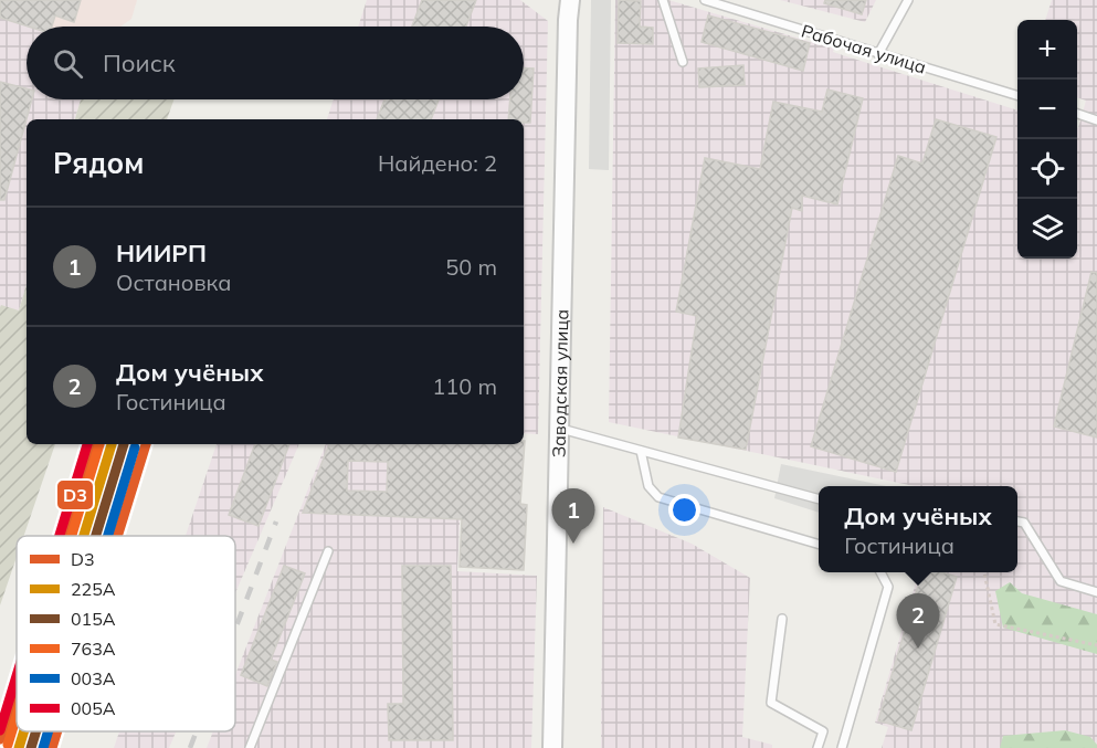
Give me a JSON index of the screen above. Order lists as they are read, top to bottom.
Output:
{
  "streets": {
    "street": ["Заводская улица"],
    "lane": ["Рабочая улица"]
  },
  "lines": [
    "transit line D3",
    "transit line 225А",
    "transit line 015А",
    "transit line 763А",
    "transit line 005А",
    "transit line 003А"
  ],
  "legend": [
    "D3",
    "225А",
    "015А",
    "763А",
    "003А",
    "005А"
  ],
  "page": {
    "map_buttons": ["+", "−"],
    "search": "Поиск",
    "heading": ["Рядом", "Найдено: 2"],
    "list": [
      {
        "mark": "1",
        "name": "НИИРП",
        "note": "Остановка",
        "value": "50 m"
      },
      {
        "mark": "2",
        "name": "Дом учёных",
        "note": "Гостиница",
        "value": "110 m"
      }
    ],
    "popup": ["Дом учёных", "Гостиница"],
    "pins": ["1", "2"]
  }
}
